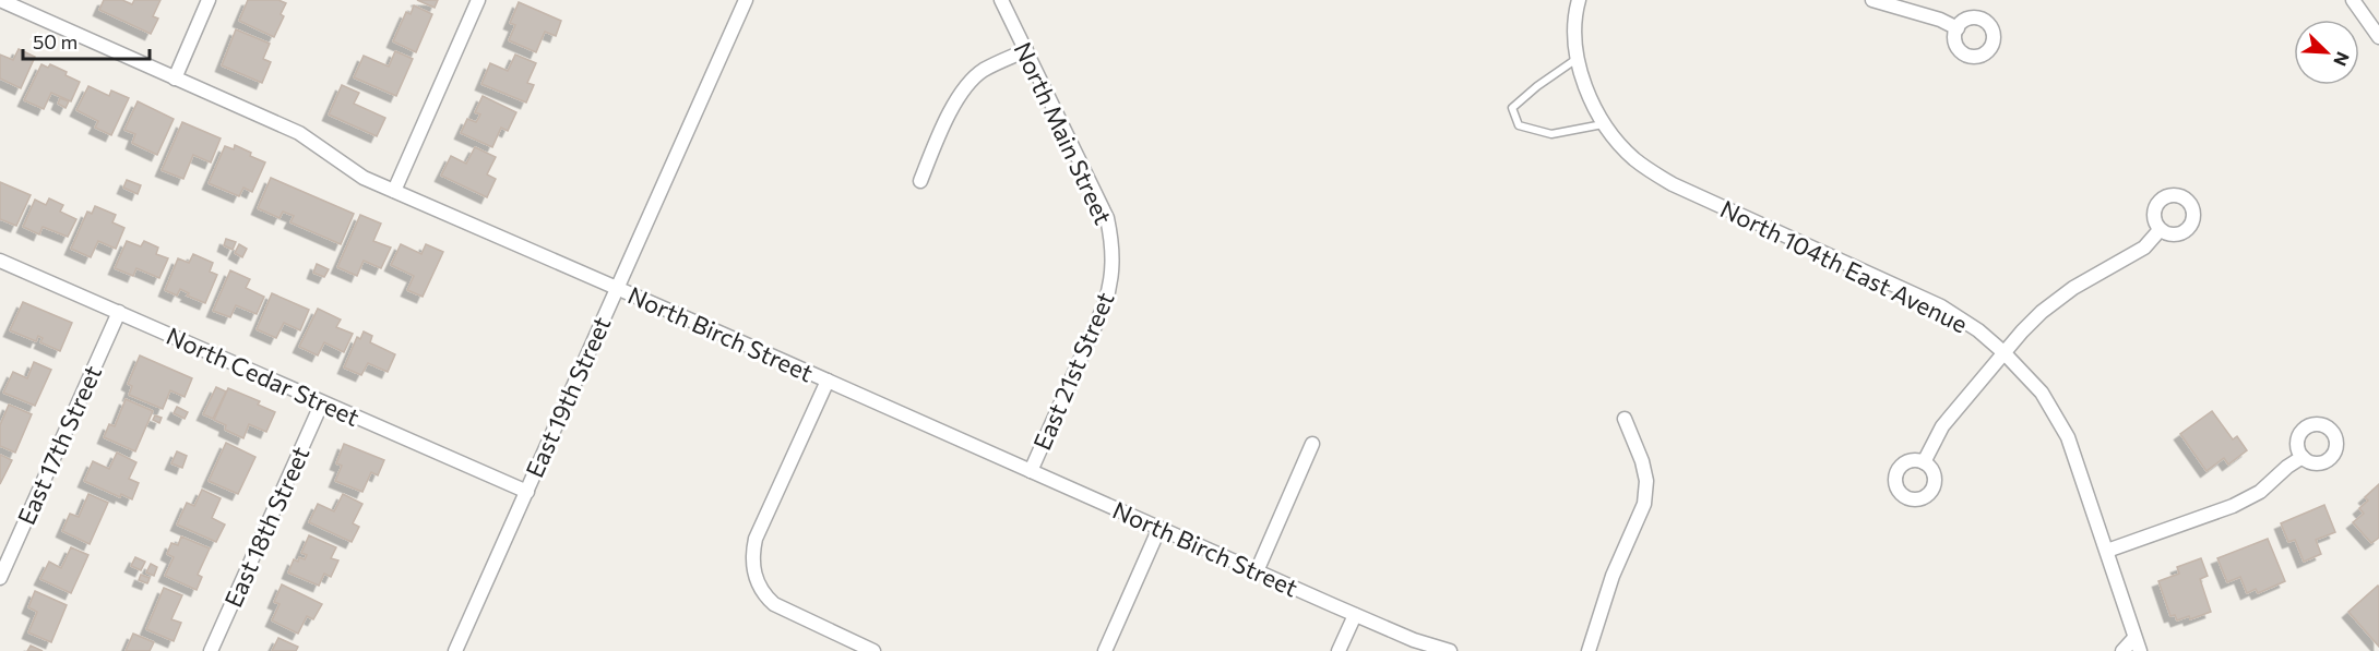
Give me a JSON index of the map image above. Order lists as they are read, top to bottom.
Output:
{
  "streets": {
    "street": [
      "North Main Street",
      "North 104th East Avenue",
      "North Birch Street",
      "East 21st Street",
      "North Cedar Street",
      "East 19th Street",
      "East 17th Street",
      "East 18th Street"
    ]
  },
  "crossings": [
    ["North Main Street", "East 21st Street"],
    ["North Birch Street", "East 21st Street"],
    ["North Birch Street", "East 19th Street"],
    ["North Cedar Street", "East 19th Street"],
    ["North Cedar Street", "East 17th Street"],
    ["North Cedar Street", "East 18th Street"]
  ],
  "scale_bar": "50 m",
  "north": "bottom right"
}
